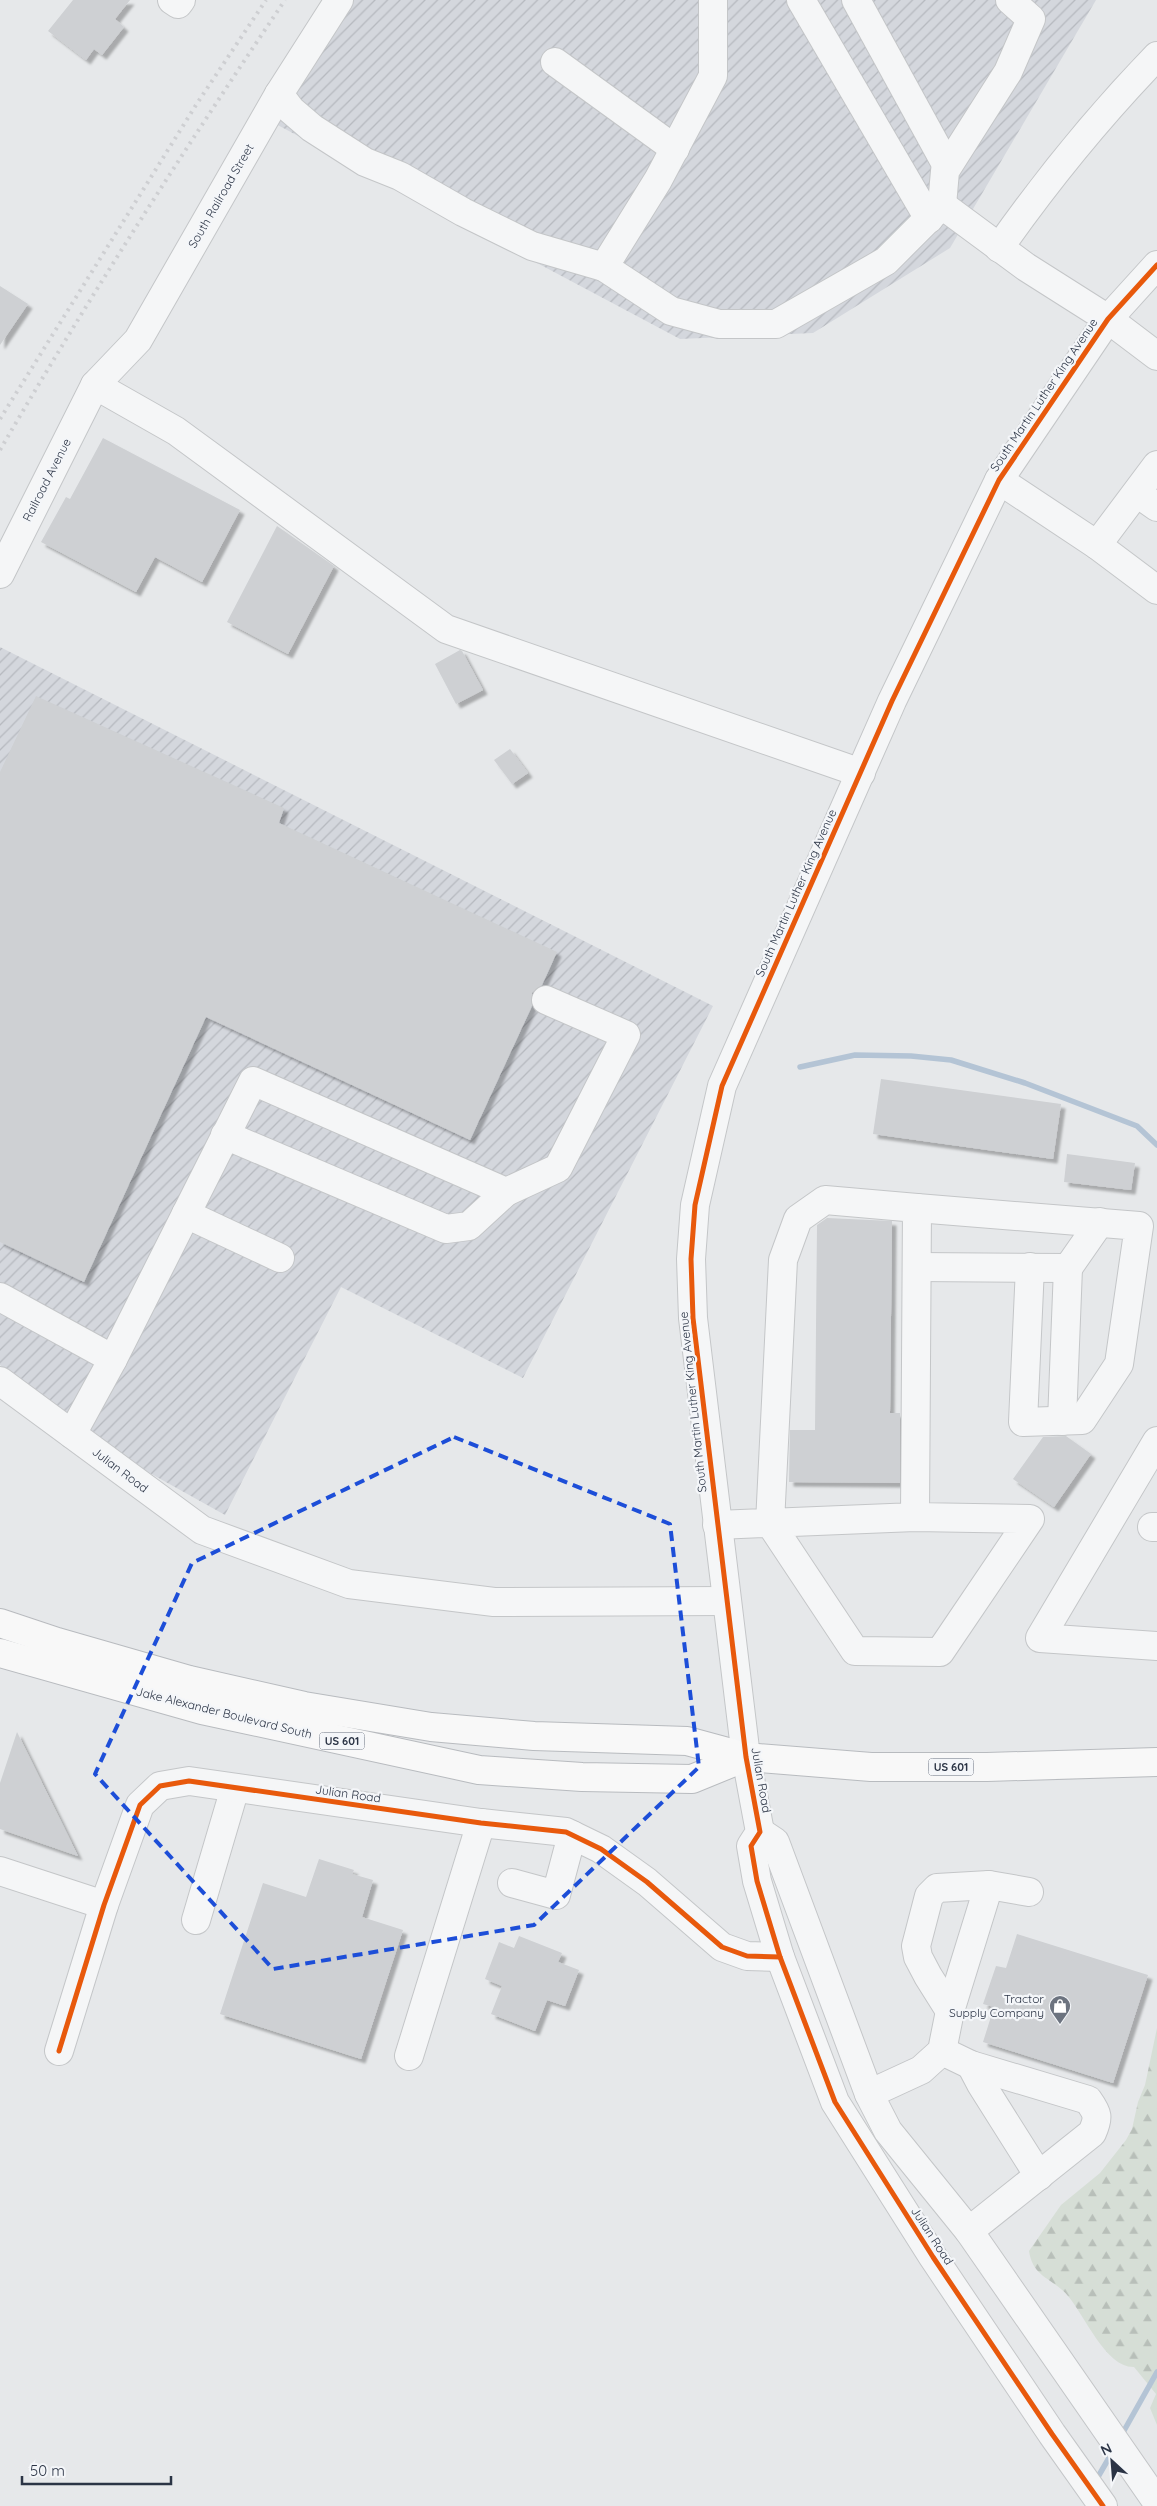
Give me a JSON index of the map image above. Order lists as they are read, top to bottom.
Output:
{
  "streets": {
    "highway": ["Jake Alexander Boulevard South", "US 601"],
    "street": [
      "South Railroad Street",
      "South Martin Luther King Avenue",
      "Railroad Avenue",
      "Julian Road"
    ]
  },
  "crossings": [
    ["South Railroad Street", "Railroad Avenue"],
    ["South Martin Luther King Avenue", "Julian Road"],
    ["Julian Road", "Jake Alexander Boulevard South"]
  ],
  "places": {
    "shop": ["Tractor Supply Company"]
  },
  "scale_bar": "50 m",
  "north": "top left"
}
